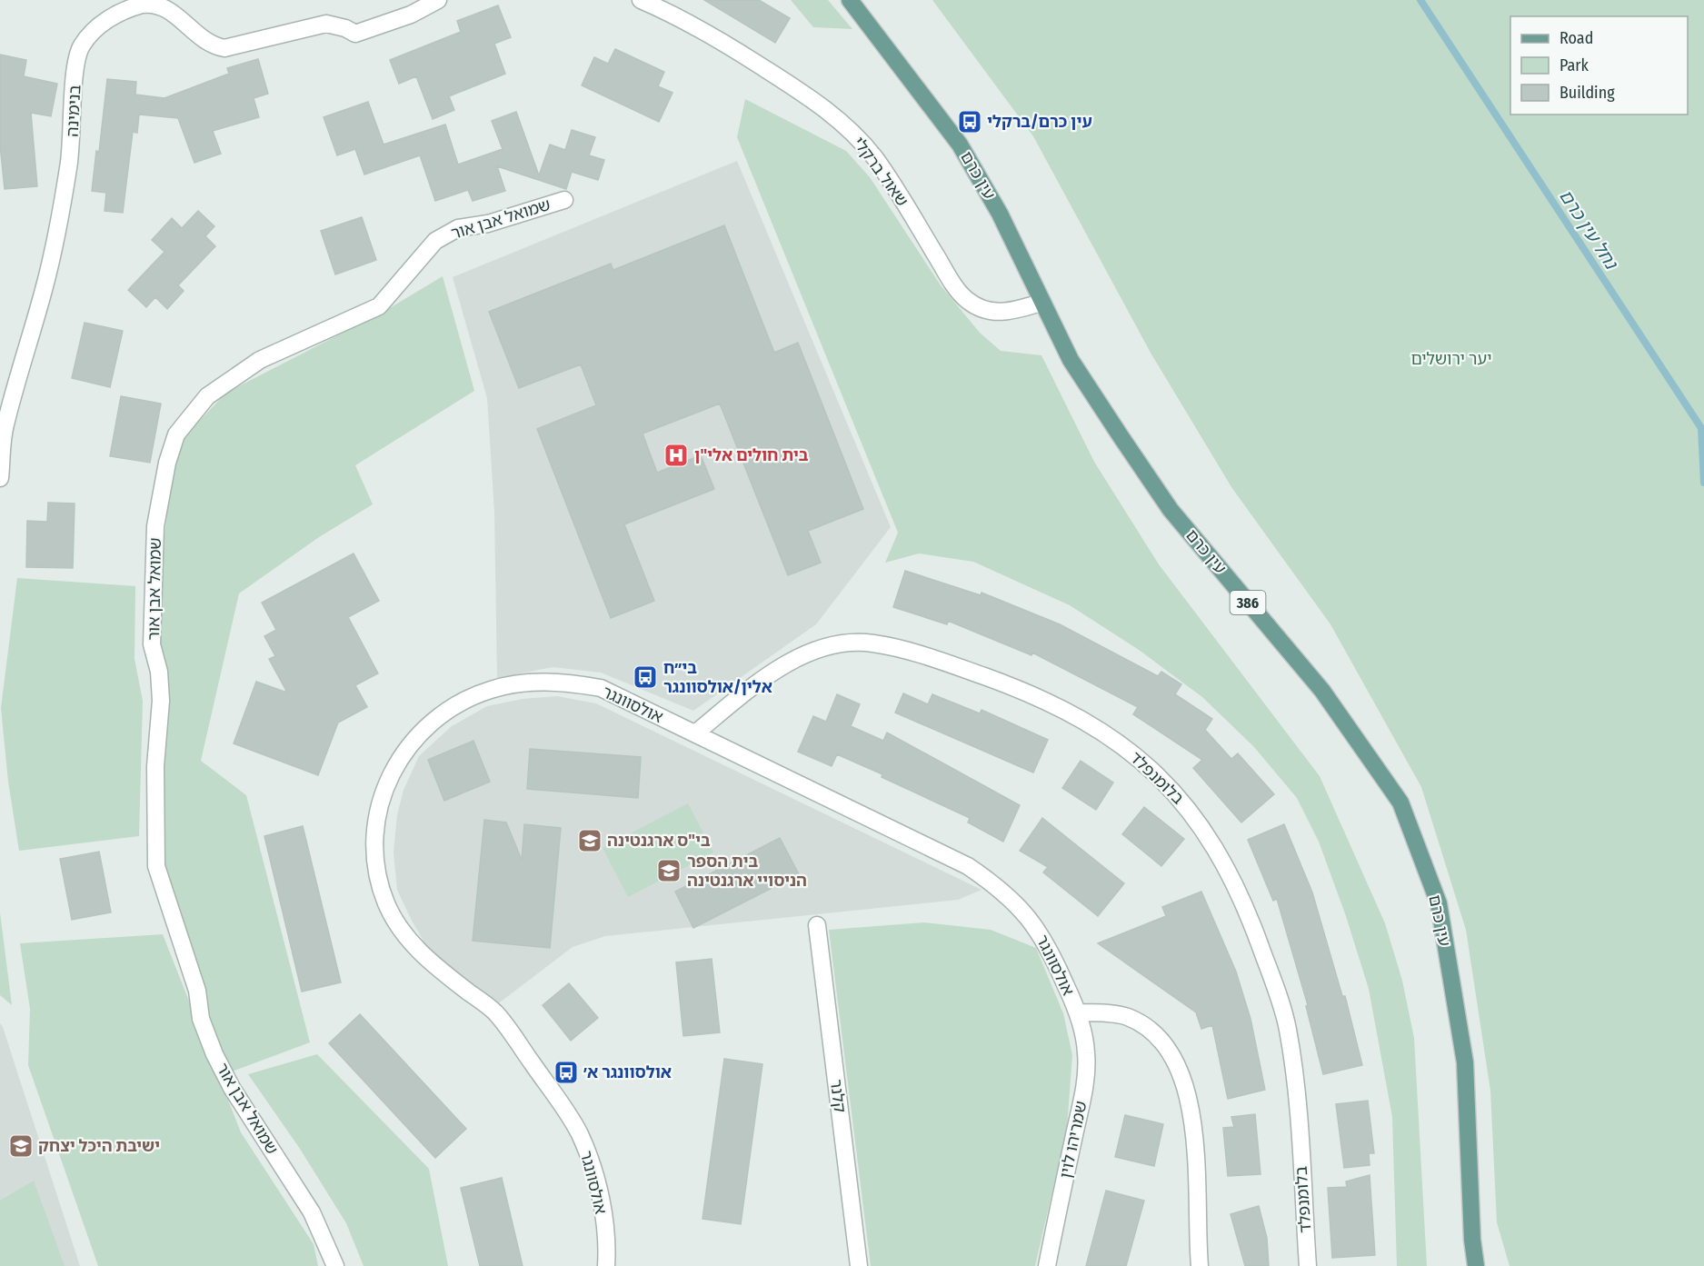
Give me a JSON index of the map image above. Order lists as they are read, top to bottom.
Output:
{
  "streets": {
    "main road": ["עין כרם", "386"],
    "street": [
      "בנימינה",
      "שאול ברקלי",
      "שמואל אבן אור",
      "אולסוונגר",
      "בלומנפלד",
      "קלנר",
      "שמריהו לוין"
    ]
  },
  "crossings": [
    ["שאול ברקלי", "עין כרם"],
    ["אולסוונגר", "בלומנפלד"],
    ["אולסוונגר", "שמריהו לוין"]
  ],
  "water": ["נחל עין כרם"],
  "parks": ["יער ירושלים"],
  "places": {
    "bus stop": ["עין כרם/ברקלי", "בי״ח אלין/אולסוונגר", "אולסוונגר א׳"],
    "hospital": ["בית חולים אלי\"ן"],
    "school or university": ["בי\"ס ארגנטינה", "בית הספר הניסויי ארגנטינה", "ישיבת היכל יצחק"]
  },
  "legend": ["Road", "Park", "Building"]
}
